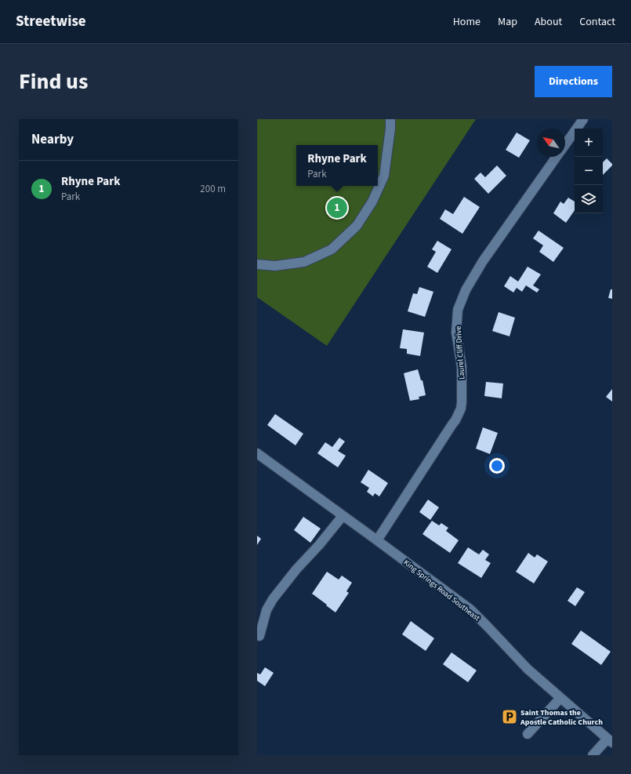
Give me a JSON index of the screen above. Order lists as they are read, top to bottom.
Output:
{
  "streets": {
    "street": ["Laurel Cliff Drive", "King Springs Road Southeast"]
  },
  "crossings": [
    ["Laurel Cliff Drive", "King Springs Road Southeast"]
  ],
  "places": {
    "parking": ["Saint Thomas the Apostle Catholic Church"]
  },
  "north": "top left",
  "page": {
    "header": "Streetwise",
    "nav": [
      "Home",
      "Map",
      "About",
      "Contact"
    ],
    "title": "Find us",
    "buttons": "Directions",
    "heading": "Nearby",
    "map_buttons": ["+", "−"],
    "popup": ["Rhyne Park", "Park"],
    "list": [
      {
        "mark": "1",
        "name": "Rhyne Park",
        "note": "Park",
        "value": "200 m"
      }
    ],
    "pins": "1"
  }
}
